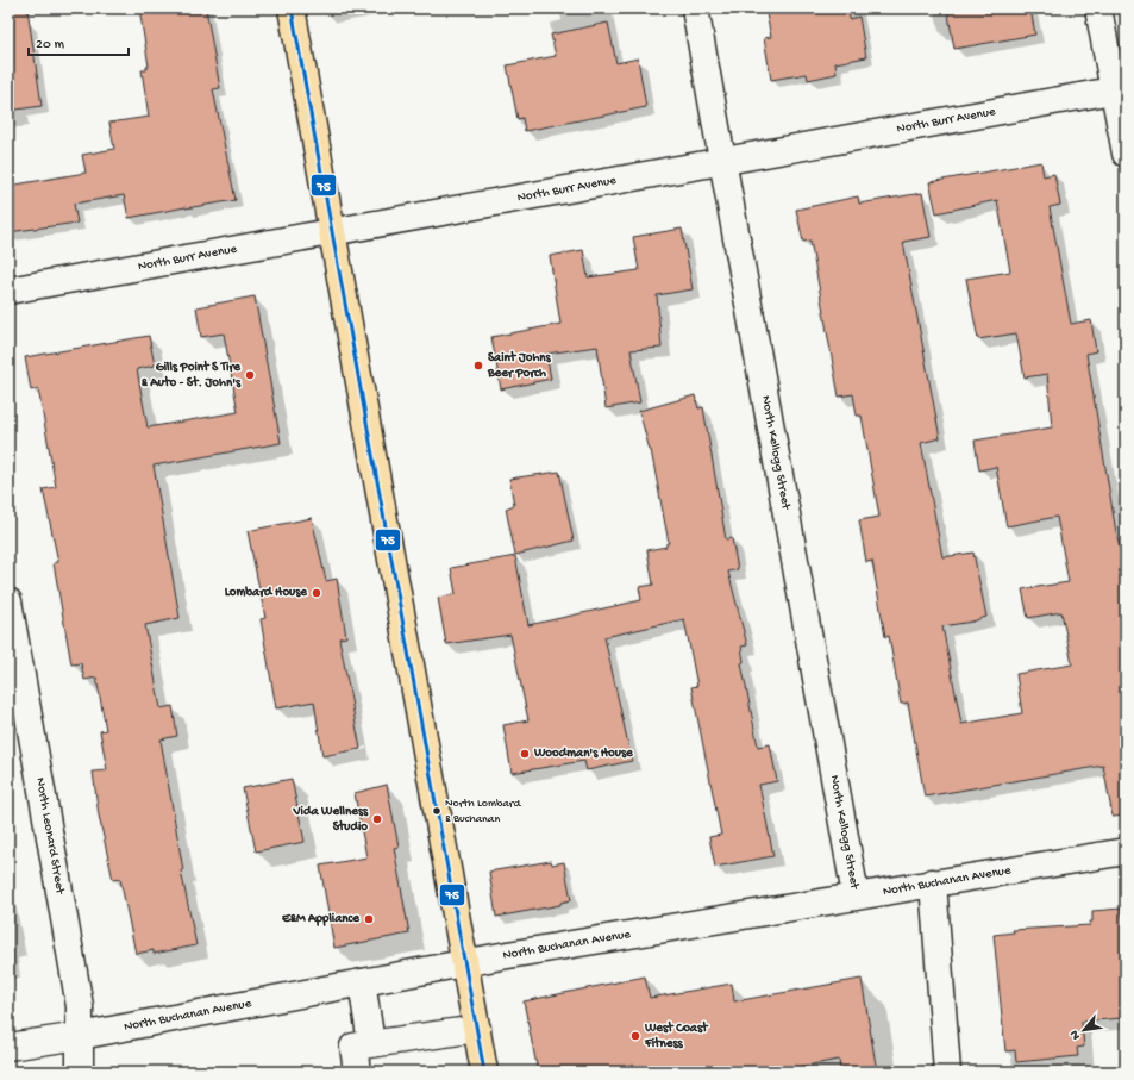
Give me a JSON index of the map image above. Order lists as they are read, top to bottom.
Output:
{
  "streets": {
    "street": [
      "North Burr Avenue",
      "North Kellogg Street",
      "North Leonard Street",
      "North Buchanan Avenue"
    ]
  },
  "crossings": [
    ["North Burr Avenue", "North Kellogg Street"],
    ["North Kellogg Street", "North Buchanan Avenue"],
    ["North Leonard Street", "North Buchanan Avenue"]
  ],
  "places": [
    "Saint Johns Beer Porch",
    "Gills Point S Tire & Auto - St. John's",
    "Lombard House",
    "Woodman's House",
    "North Lombard & Buchanan",
    "Vida Wellness Studio",
    "E&M Appliance",
    "West Coast Fitness"
  ],
  "lines": ["transit line 75"],
  "scale_bar": "20 m",
  "north": "bottom left"
}
